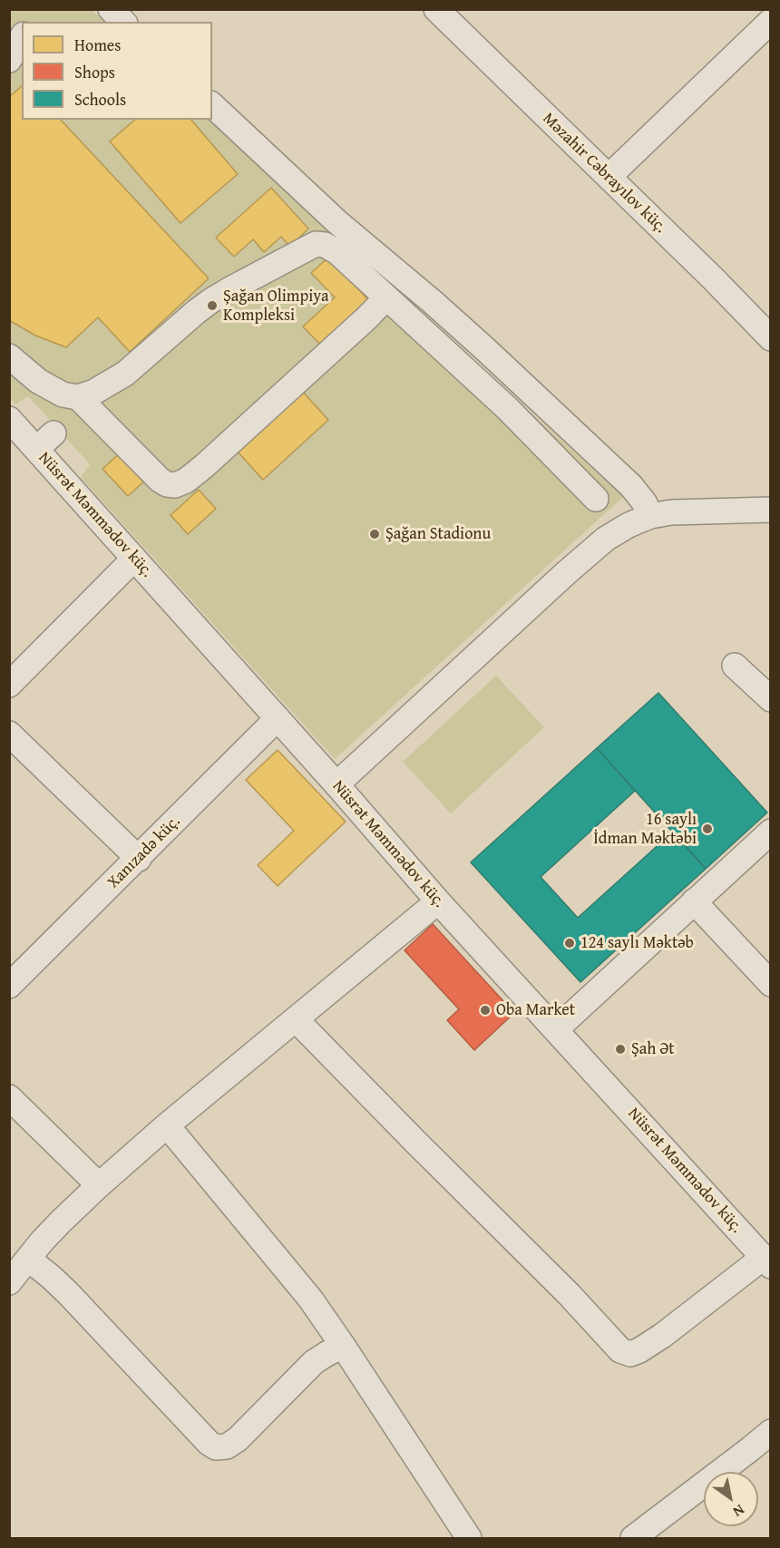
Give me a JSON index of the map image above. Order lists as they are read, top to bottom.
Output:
{
  "streets": {
    "street": ["Məzahir Cəbrayılov küç.", "Nüsrət Məmmədov küç.", "Xanızadə küç."]
  },
  "crossings": [
    ["Nüsrət Məmmədov küç.", "Xanızadə küç."]
  ],
  "places": [
    "Şağan Olimpiya Kompleksi",
    "Şağan Stadionu",
    "16 saylı İdman Məktəbi",
    "124 saylı Məktəb",
    "Oba Market",
    "Şah Ət"
  ],
  "legend": ["Homes", "Shops", "Schools"],
  "north": "bottom right"
}
